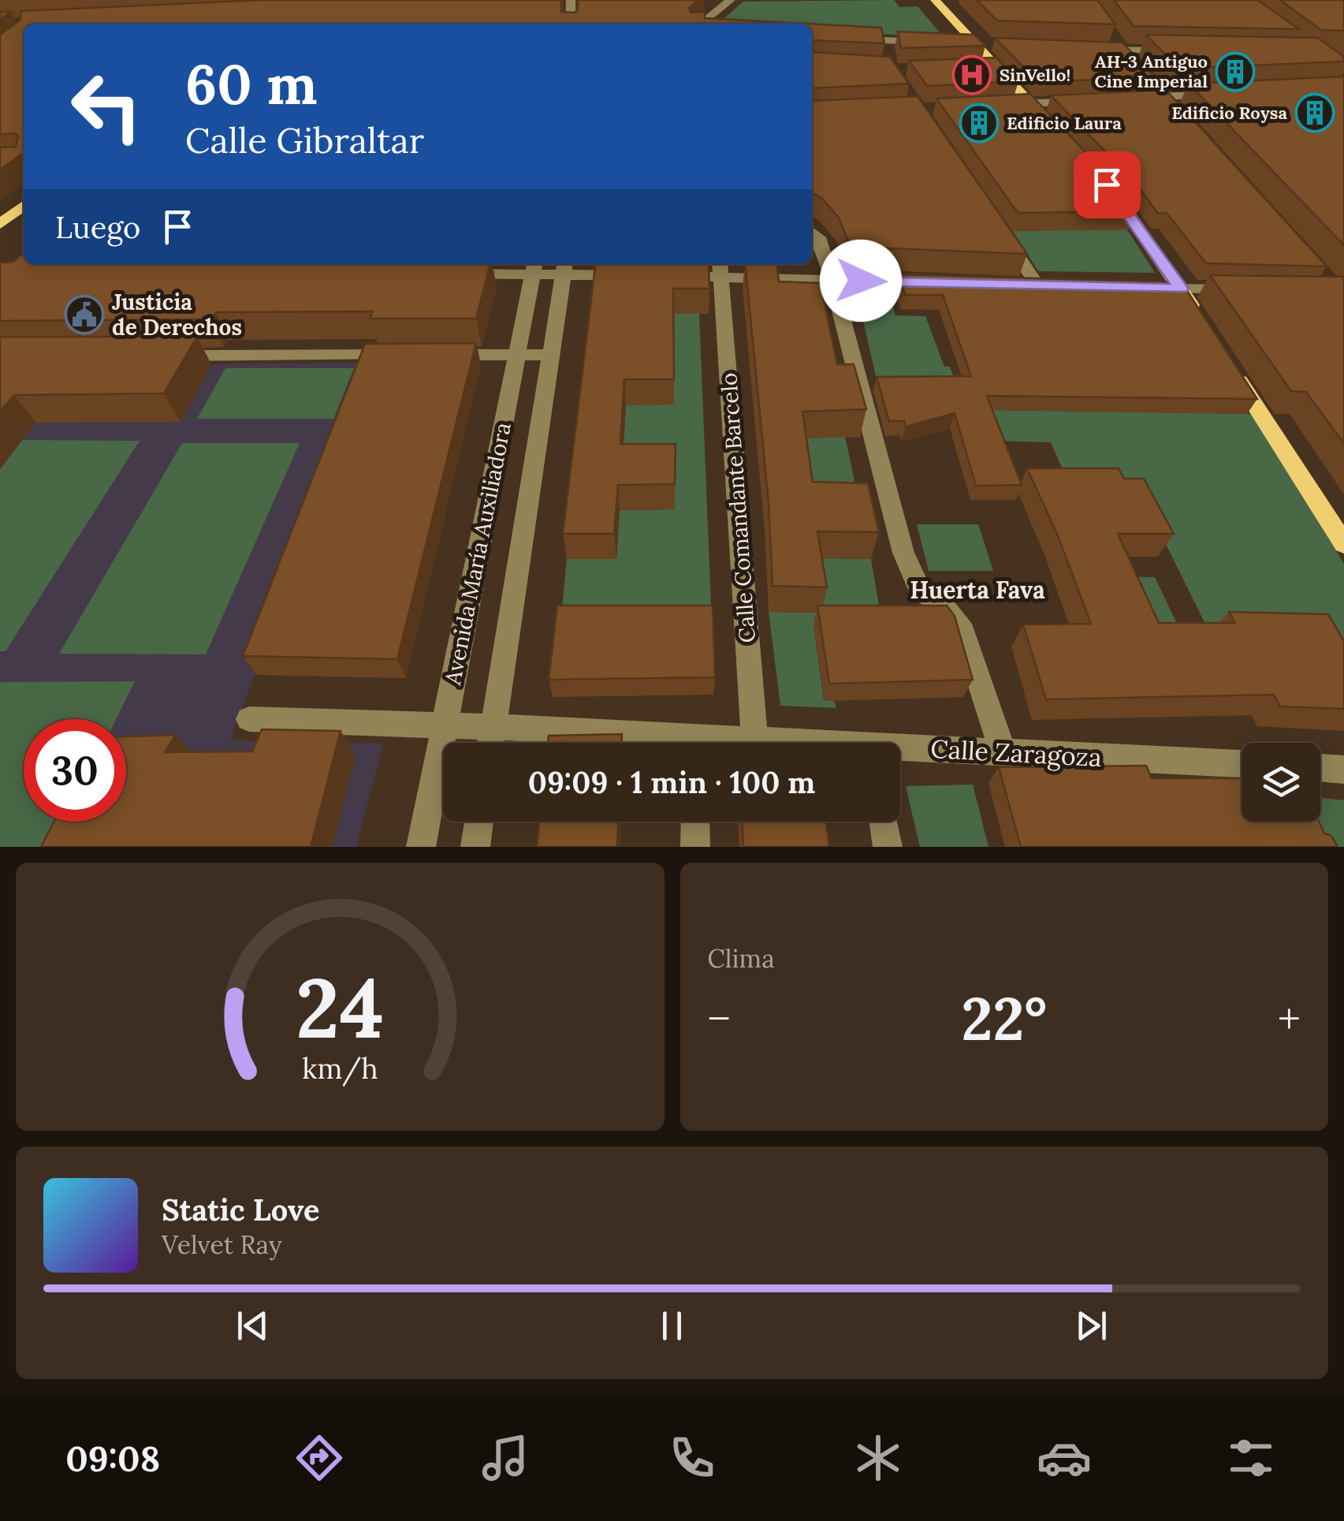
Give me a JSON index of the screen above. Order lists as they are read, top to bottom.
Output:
{
  "streets": {
    "street": ["Calle Comandante Barcelo", "Avenida María Auxiliadora", "Calle Zaragoza"]
  },
  "crossings": [
    ["Calle Comandante Barcelo", "Calle Zaragoza"],
    ["Avenida María Auxiliadora", "Calle Zaragoza"]
  ],
  "districts": ["Huerta Fava"],
  "places": {
    "building": ["AH-3 Antiguo Cine Imperial", "Edificio Roysa", "Edificio Laura"],
    "hospital": ["SinVello!"],
    "public building": ["Justicia de Derechos"]
  },
  "page": {
    "turn": ["60 m", "Calle Gibraltar"],
    "then": "Luego",
    "limit": "30",
    "trip": "09:09 · 1 min · 100 m",
    "tile": "Clima",
    "heat": ["−", "22°", "+"],
    "song": ["Static Love", "Velvet Ray"],
    "tabs": "09:08",
    "gauge": ["24", "km/h"]
  }
}
